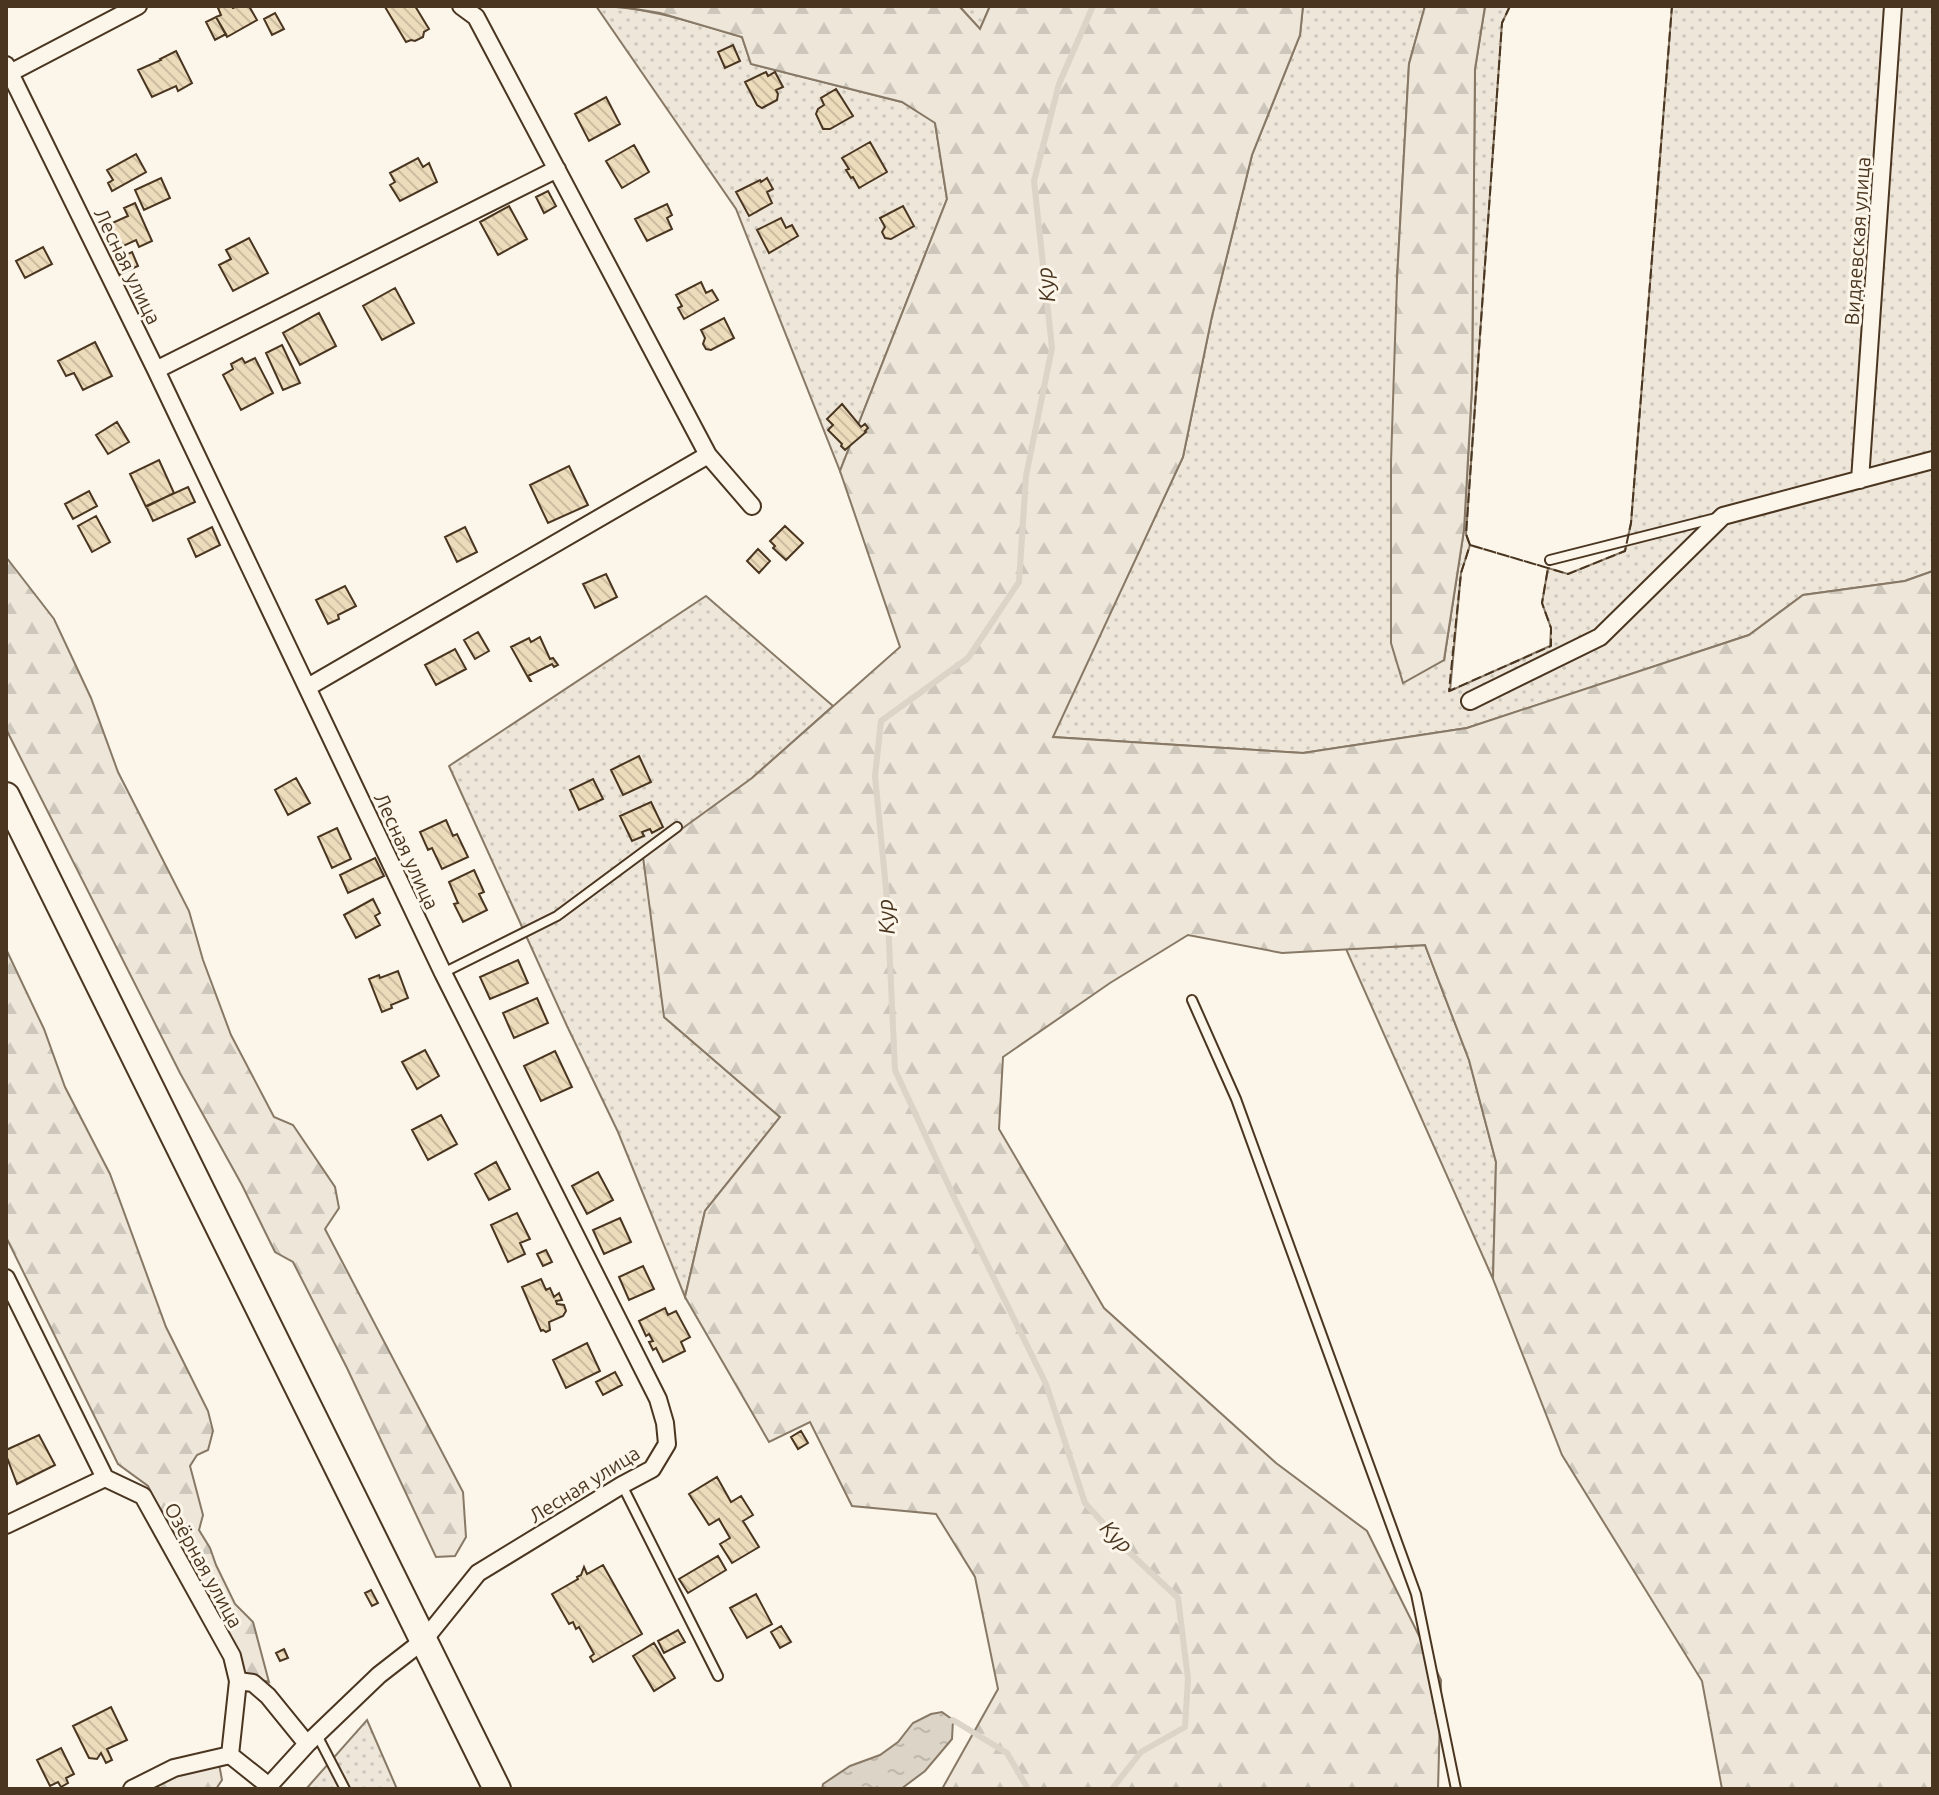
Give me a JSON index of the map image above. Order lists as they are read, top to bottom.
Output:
{
  "streets": {
    "street": ["Видяевская улица", "Лесная улица", "Озёрная улица"]
  },
  "water": ["Кур"]
}
